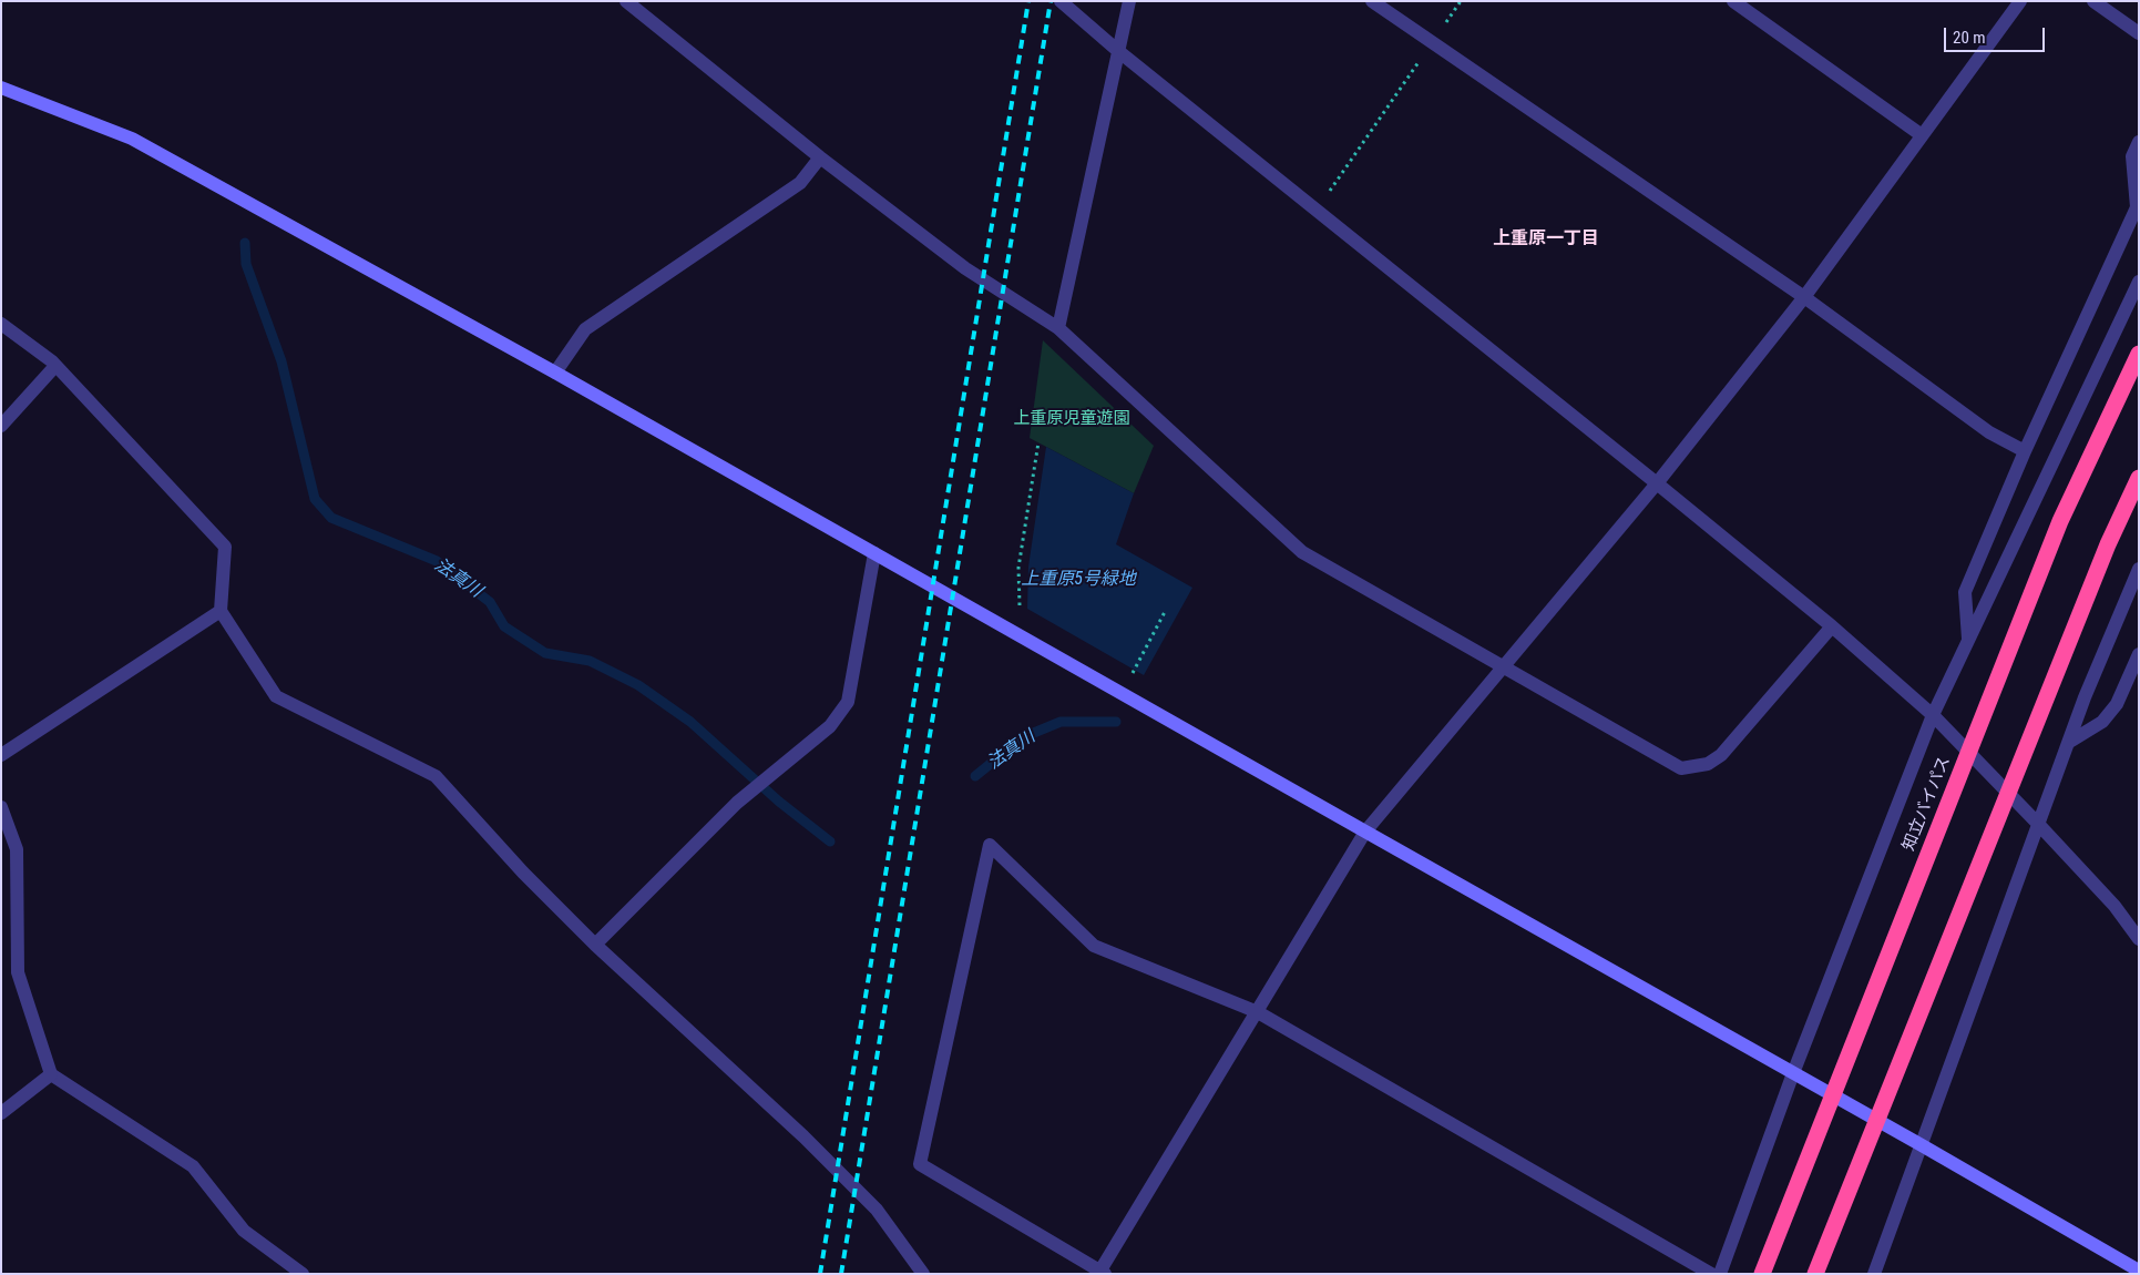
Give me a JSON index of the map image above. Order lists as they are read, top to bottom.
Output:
{
  "streets": {
    "highway": ["知立バイパス"]
  },
  "districts": ["上重原一丁目"],
  "water": ["法真川", "上重原5号緑地"],
  "parks": ["上重原児童遊園"],
  "scale_bar": "20 m"
}
